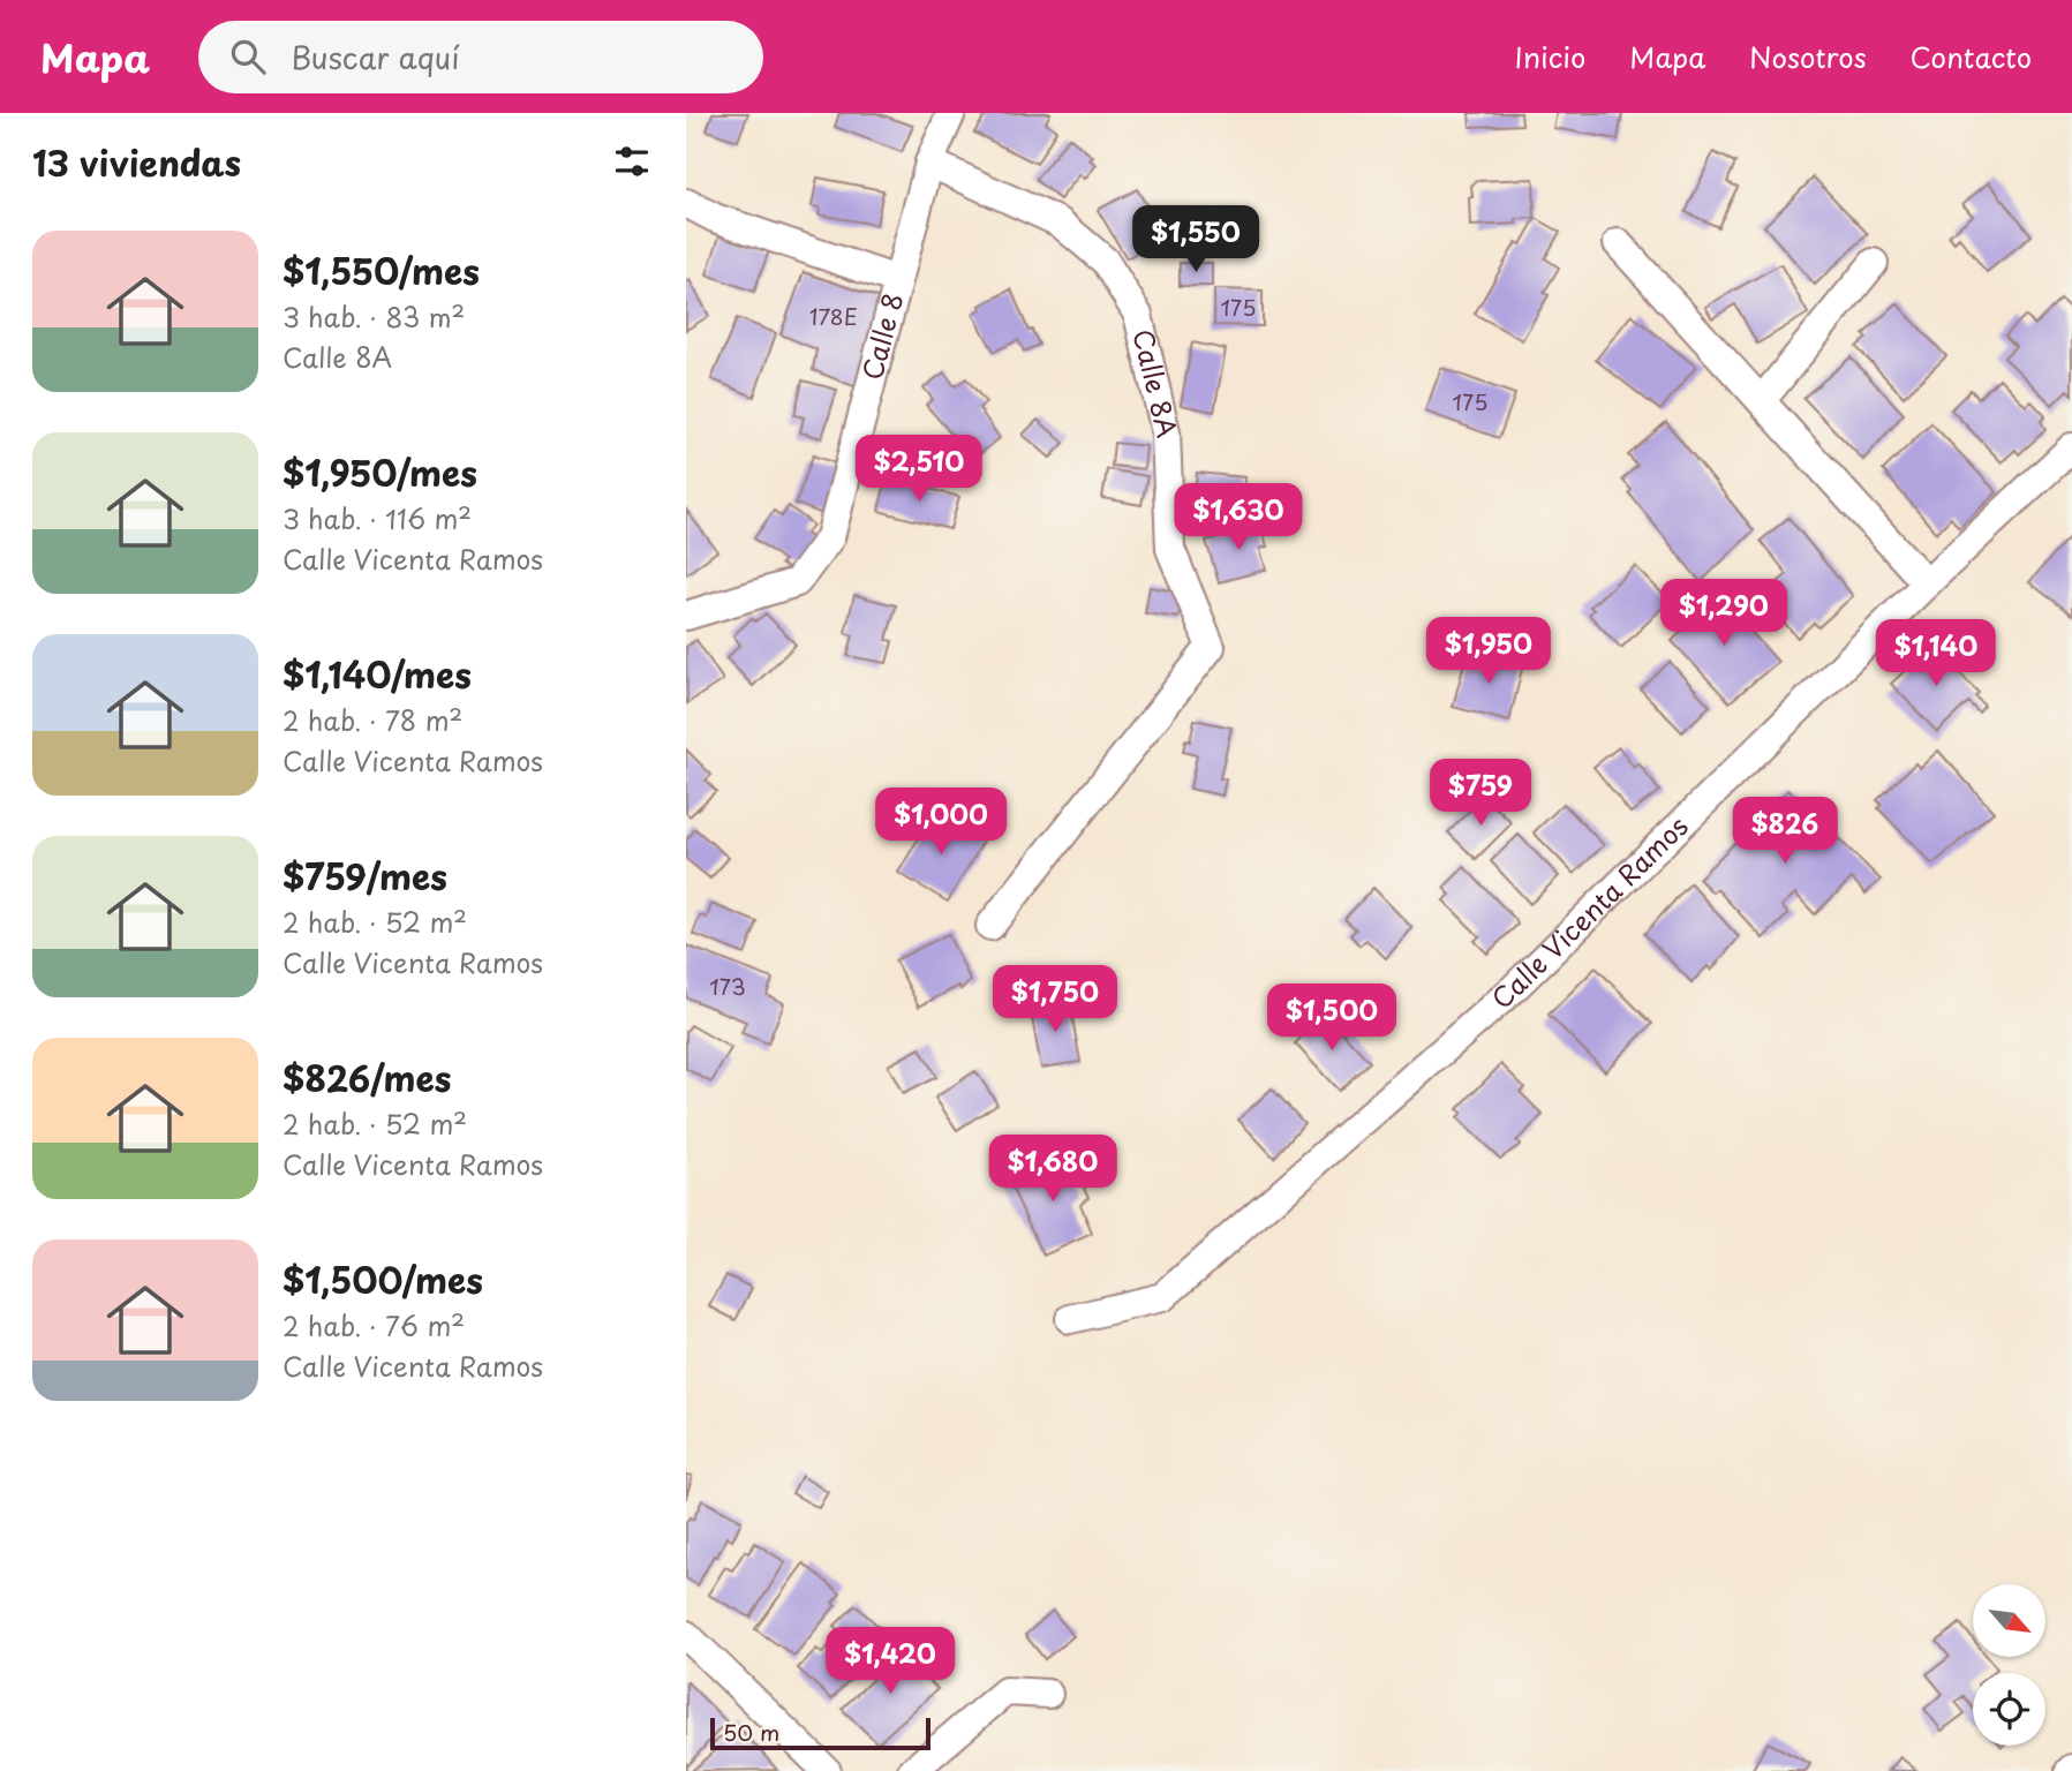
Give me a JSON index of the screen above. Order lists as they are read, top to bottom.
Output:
{
  "streets": {
    "street": ["Calle 8", "Calle 8A", "Calle Vicenta Ramos"]
  },
  "crossings": [
    ["Calle 8", "Calle 8A"]
  ],
  "house_numbers": [
    "175",
    "178E",
    "175",
    "173"
  ],
  "scale_bar": "50 m",
  "north": "bottom right",
  "page": {
    "header": "Mapa",
    "search": "Buscar aquí",
    "nav": [
      "Inicio",
      "Mapa",
      "Nosotros",
      "Contacto"
    ],
    "heading": "13 viviendas",
    "price": [
      "$1,550",
      "$2,510",
      "$1,630",
      "$1,290",
      "$1,950",
      "$1,140",
      "$759",
      "$1,000",
      "$826",
      "$1,750",
      "$1,500",
      "$1,680",
      "$1,420"
    ],
    "list": [
      {
        "name": "$1,550/mes",
        "note": "3 hab. · 83 m² · Calle 8A"
      },
      {
        "name": "$1,950/mes",
        "note": "3 hab. · 116 m² · Calle Vicenta Ramos"
      },
      {
        "name": "$1,140/mes",
        "note": "2 hab. · 78 m² · Calle Vicenta Ramos"
      },
      {
        "name": "$759/mes",
        "note": "2 hab. · 52 m² · Calle Vicenta Ramos"
      },
      {
        "name": "$826/mes",
        "note": "2 hab. · 52 m² · Calle Vicenta Ramos"
      },
      {
        "name": "$1,500/mes",
        "note": "2 hab. · 76 m² · Calle Vicenta Ramos"
      }
    ],
    "scale": "50 m"
  }
}
